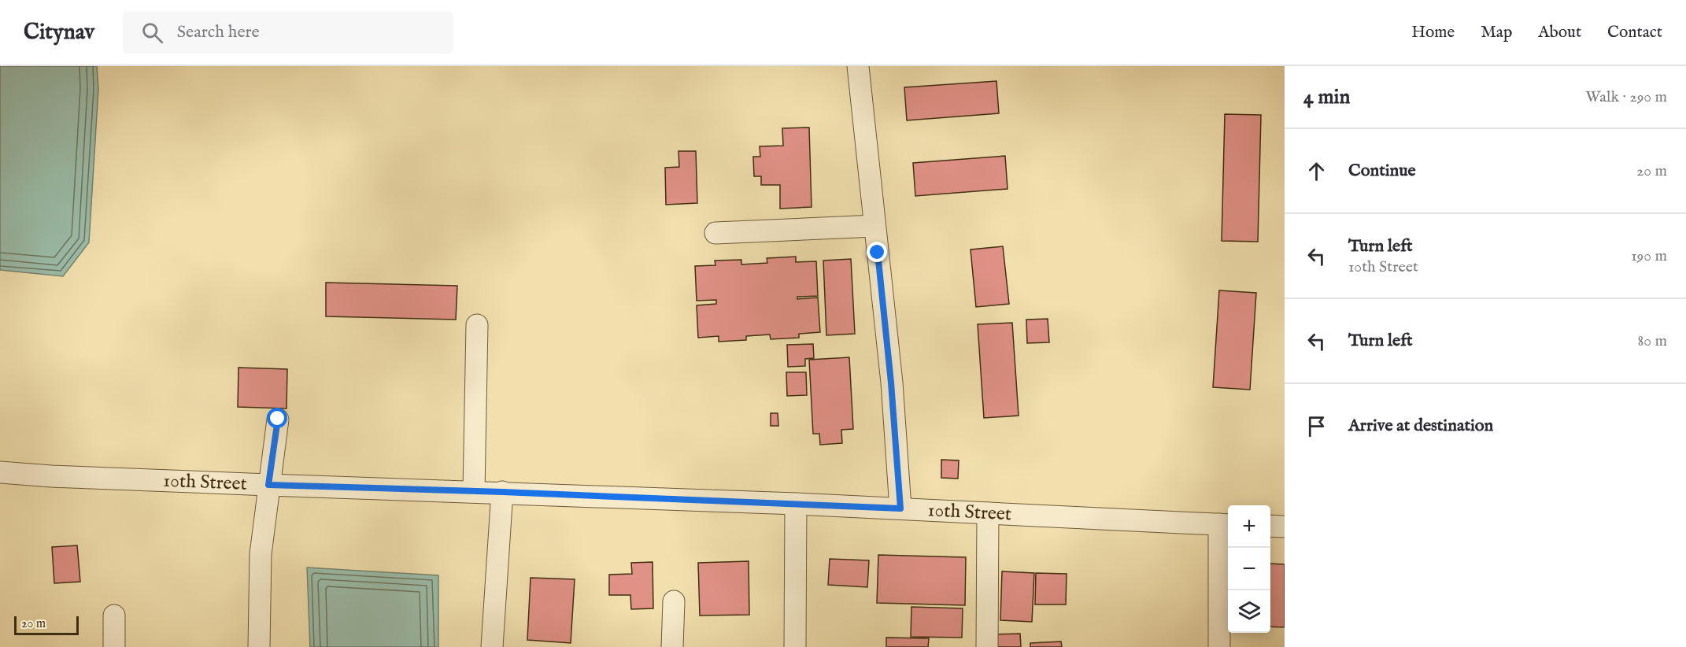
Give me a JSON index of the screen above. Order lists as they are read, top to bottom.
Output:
{
  "streets": {
    "street": ["10th Street"]
  },
  "scale_bar": "20 m",
  "page": {
    "header": "Citynav",
    "search": "Search here",
    "nav": [
      "Home",
      "Map",
      "About",
      "Contact"
    ],
    "heading": ["4 min", "Walk · 290 m"],
    "list": [
      ["Continue", "20 m"],
      ["Turn left", "10th Street", "190 m"],
      ["Turn left", "80 m"],
      "Arrive at destination"
    ],
    "map_buttons": ["+", "−"],
    "scale": "20 m"
  }
}
